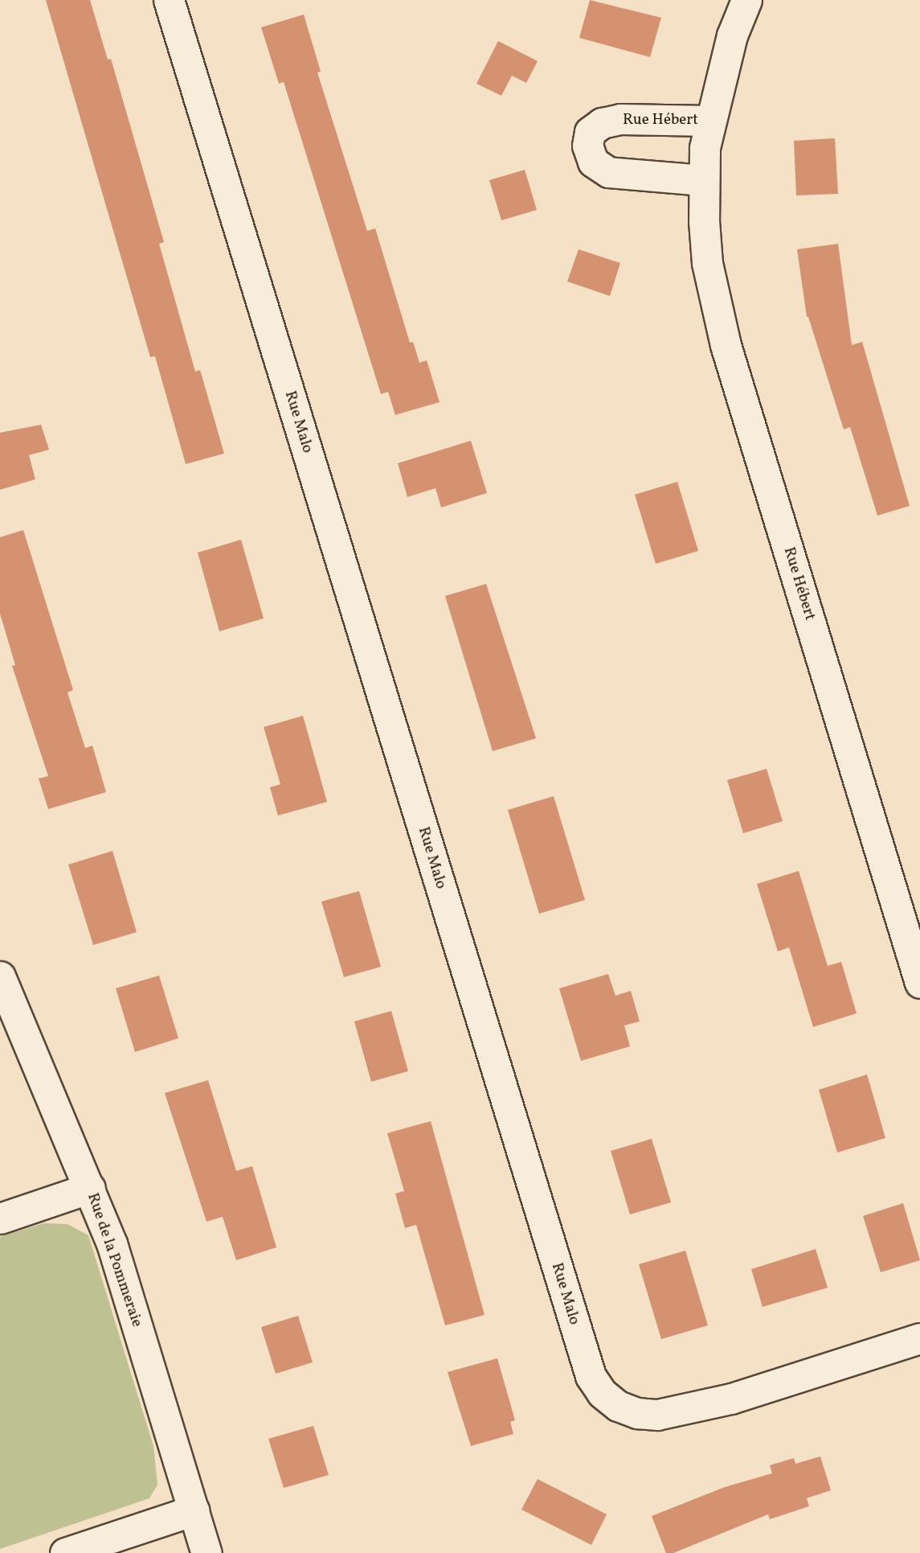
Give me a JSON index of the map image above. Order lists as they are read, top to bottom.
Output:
{
  "streets": {
    "street": ["Rue Hébert", "Rue Malo", "Rue de la Pommeraie"]
  }
}
